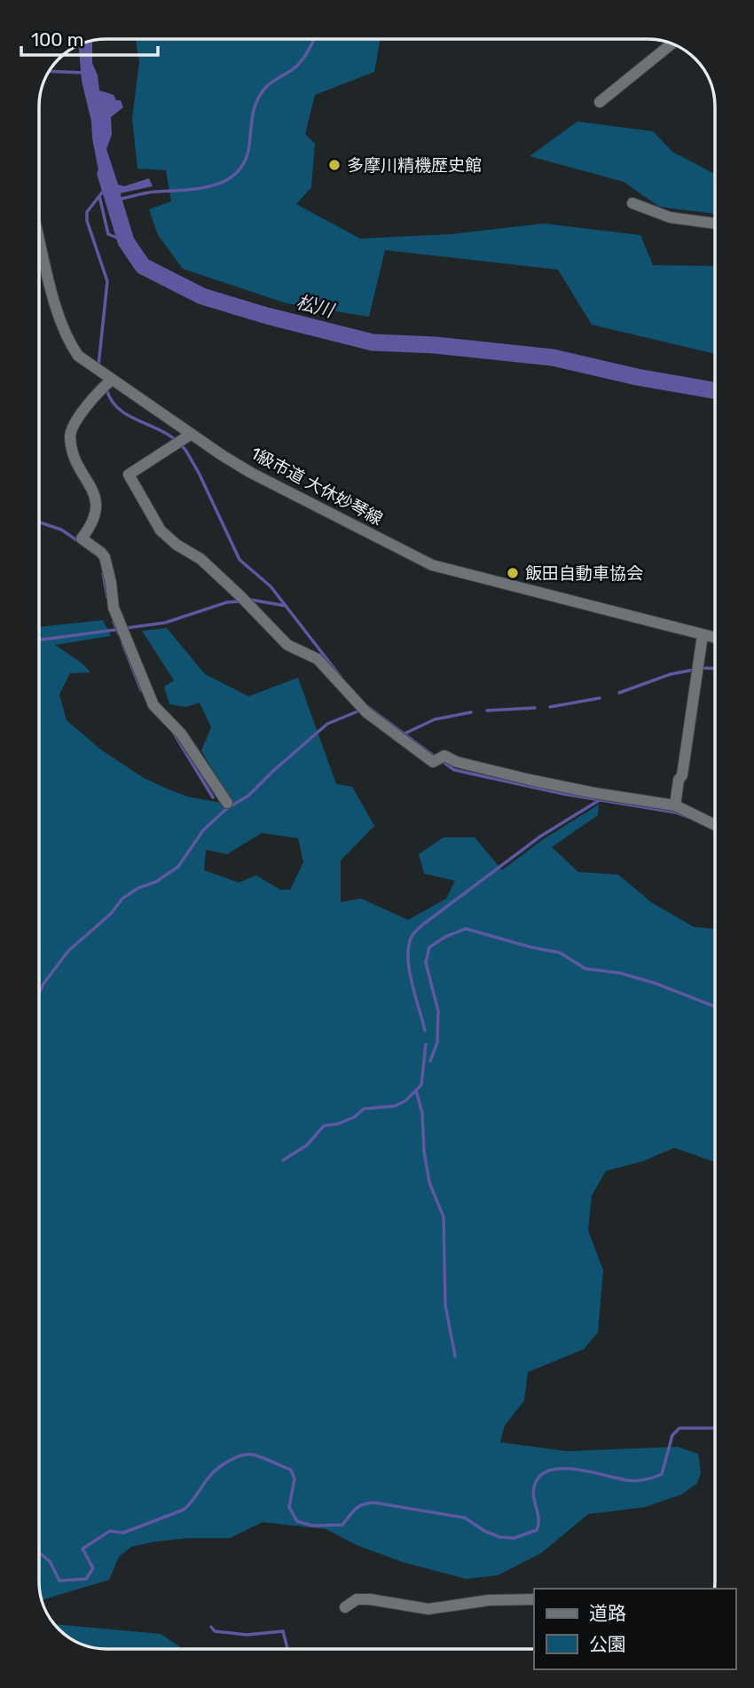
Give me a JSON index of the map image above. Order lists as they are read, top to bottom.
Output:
{
  "streets": {
    "street": ["1級市道 大休妙琴線"]
  },
  "water": ["松川"],
  "places": ["多摩川精機歴史館", "飯田自動車協会"],
  "legend": ["道路", "公園"],
  "scale_bar": "100 m"
}
